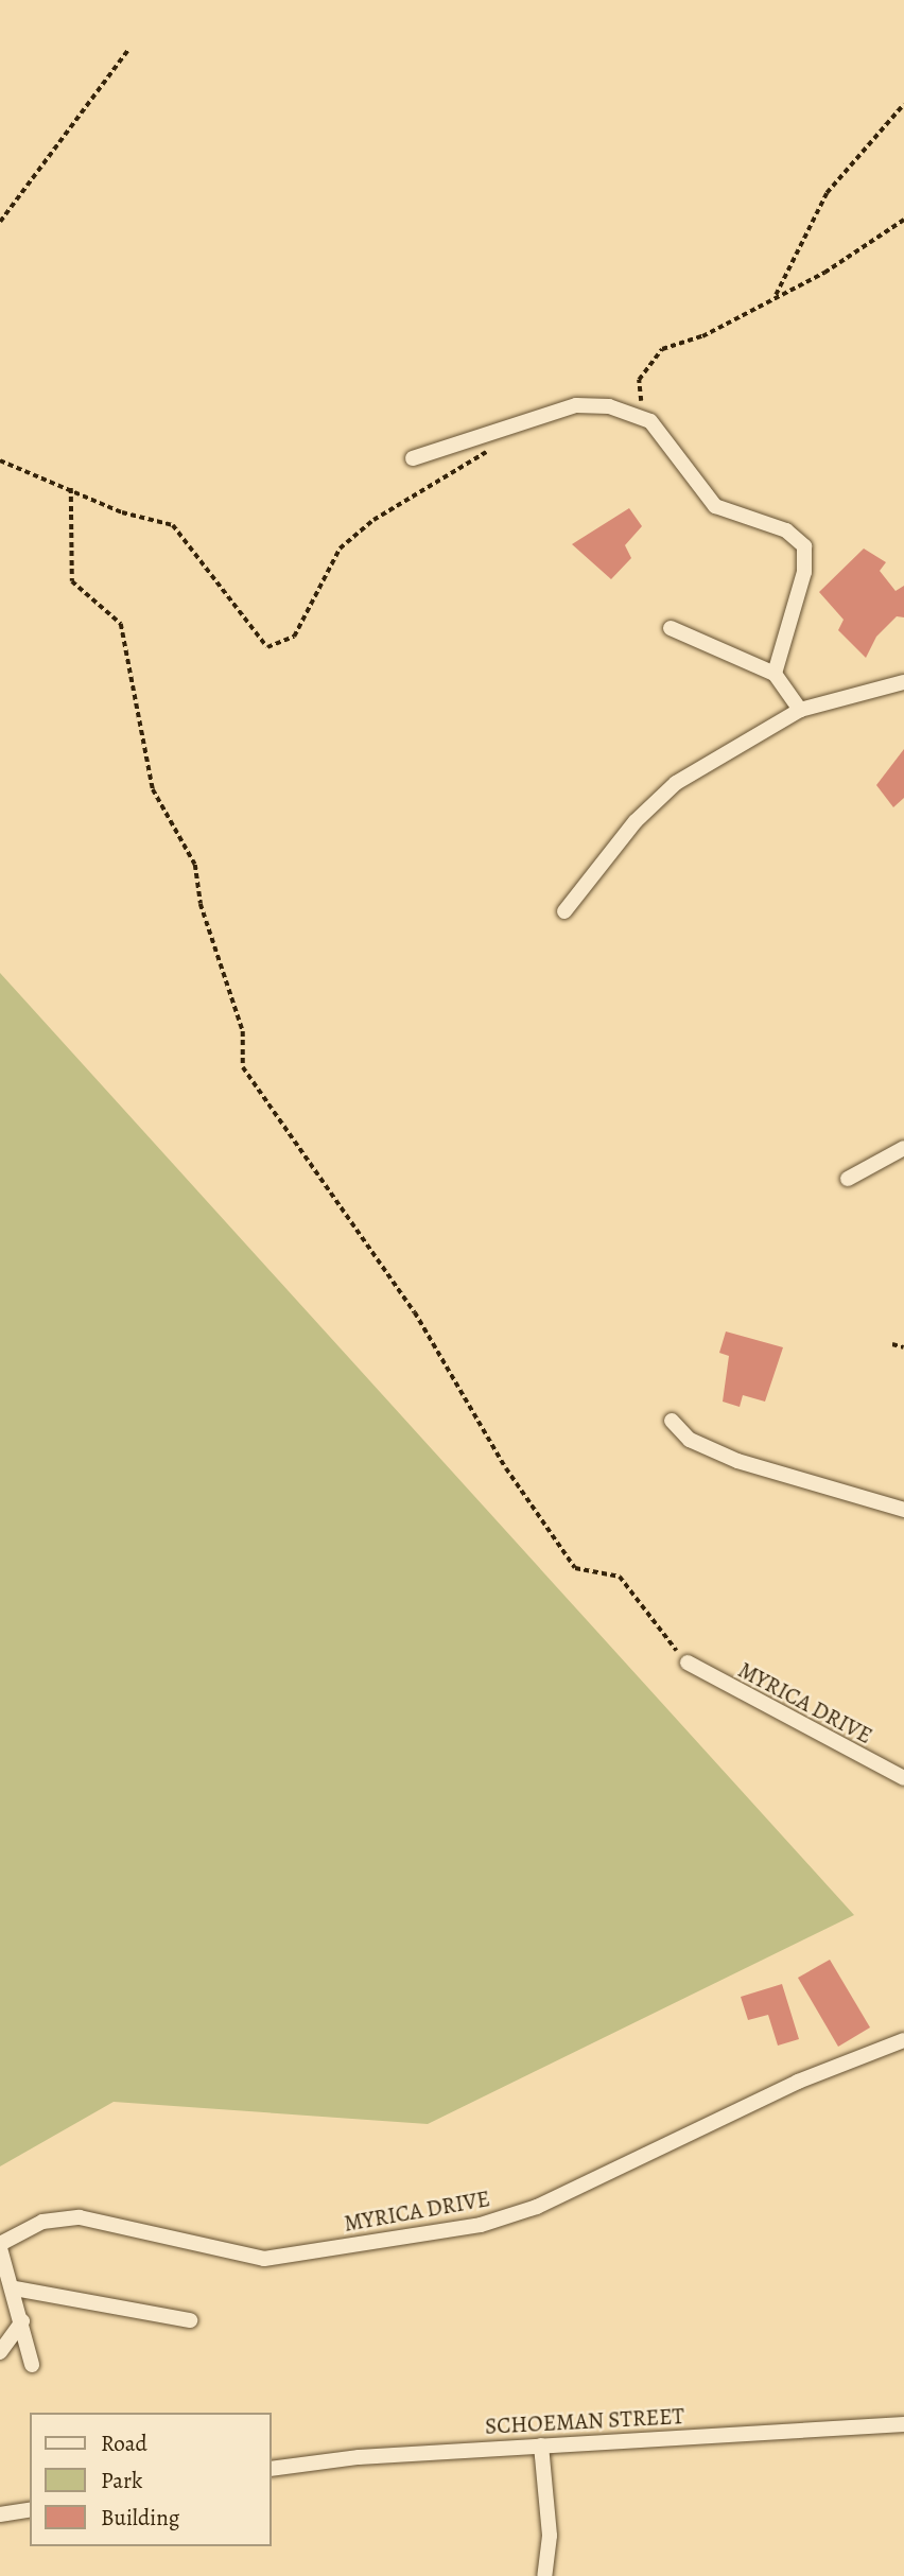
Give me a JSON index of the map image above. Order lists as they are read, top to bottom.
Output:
{
  "streets": {
    "street": ["MYRICA DRIVE", "SCHOEMAN STREET"]
  },
  "legend": ["Road", "Park", "Building"]
}
